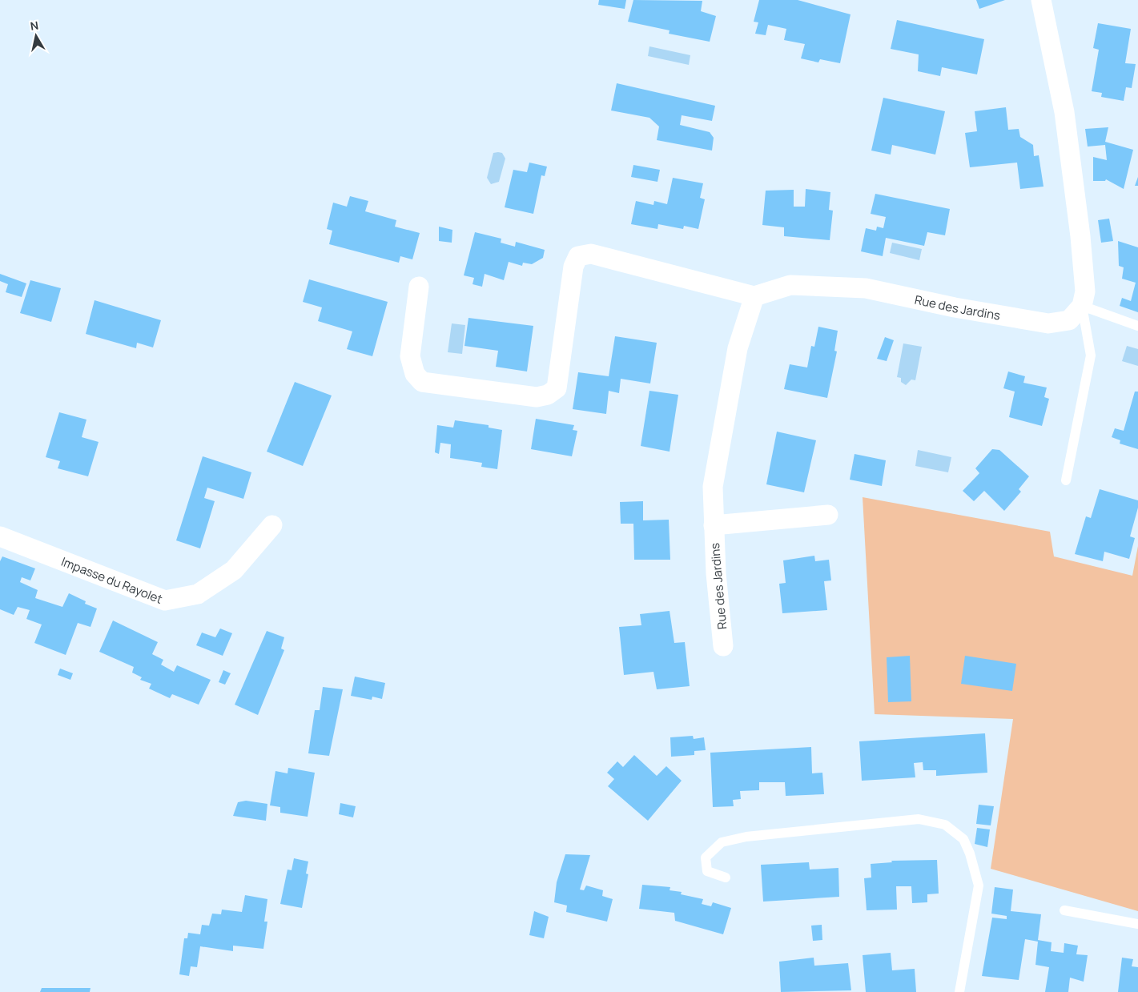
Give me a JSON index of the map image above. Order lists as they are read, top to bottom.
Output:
{
  "streets": {
    "street": ["Rue des Jardins", "Impasse du Rayolet"]
  },
  "north": "top"
}
